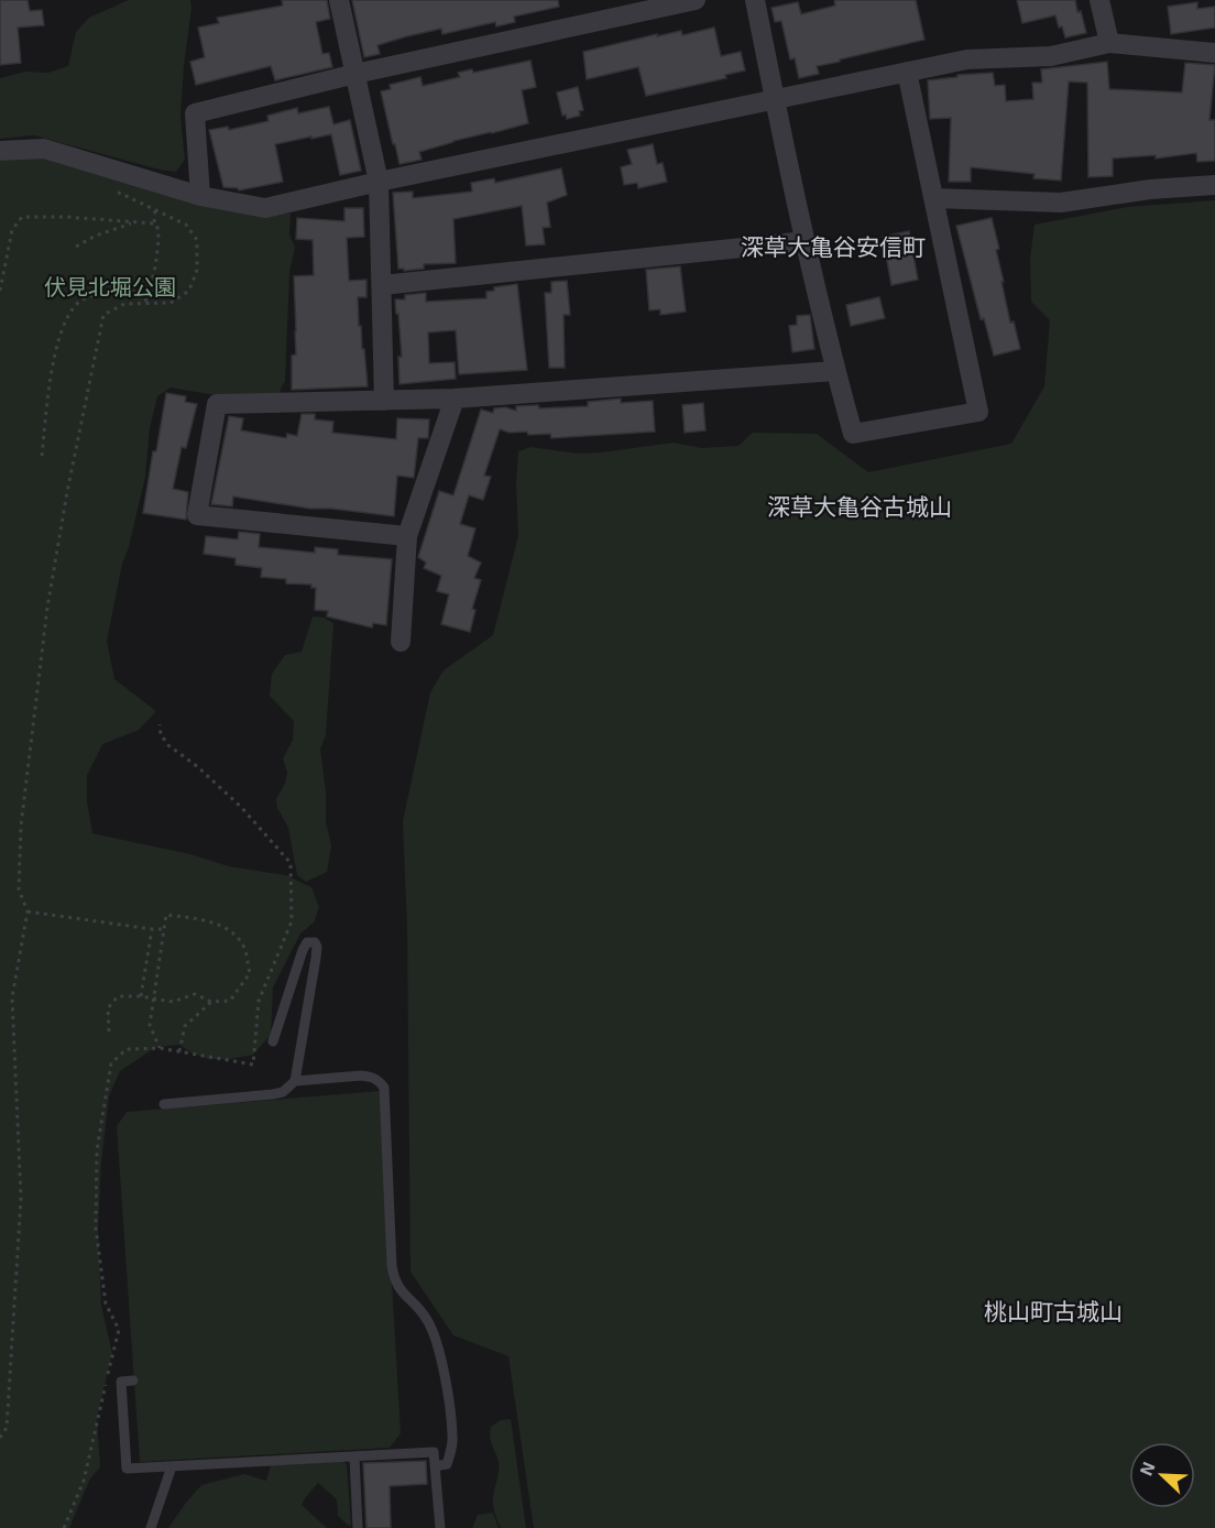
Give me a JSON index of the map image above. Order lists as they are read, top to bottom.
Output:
{
  "districts": ["深草大亀谷安信町", "深草大亀谷古城山", "桃山町古城山"],
  "parks": ["伏見北堀公園"],
  "north": "top left"
}
